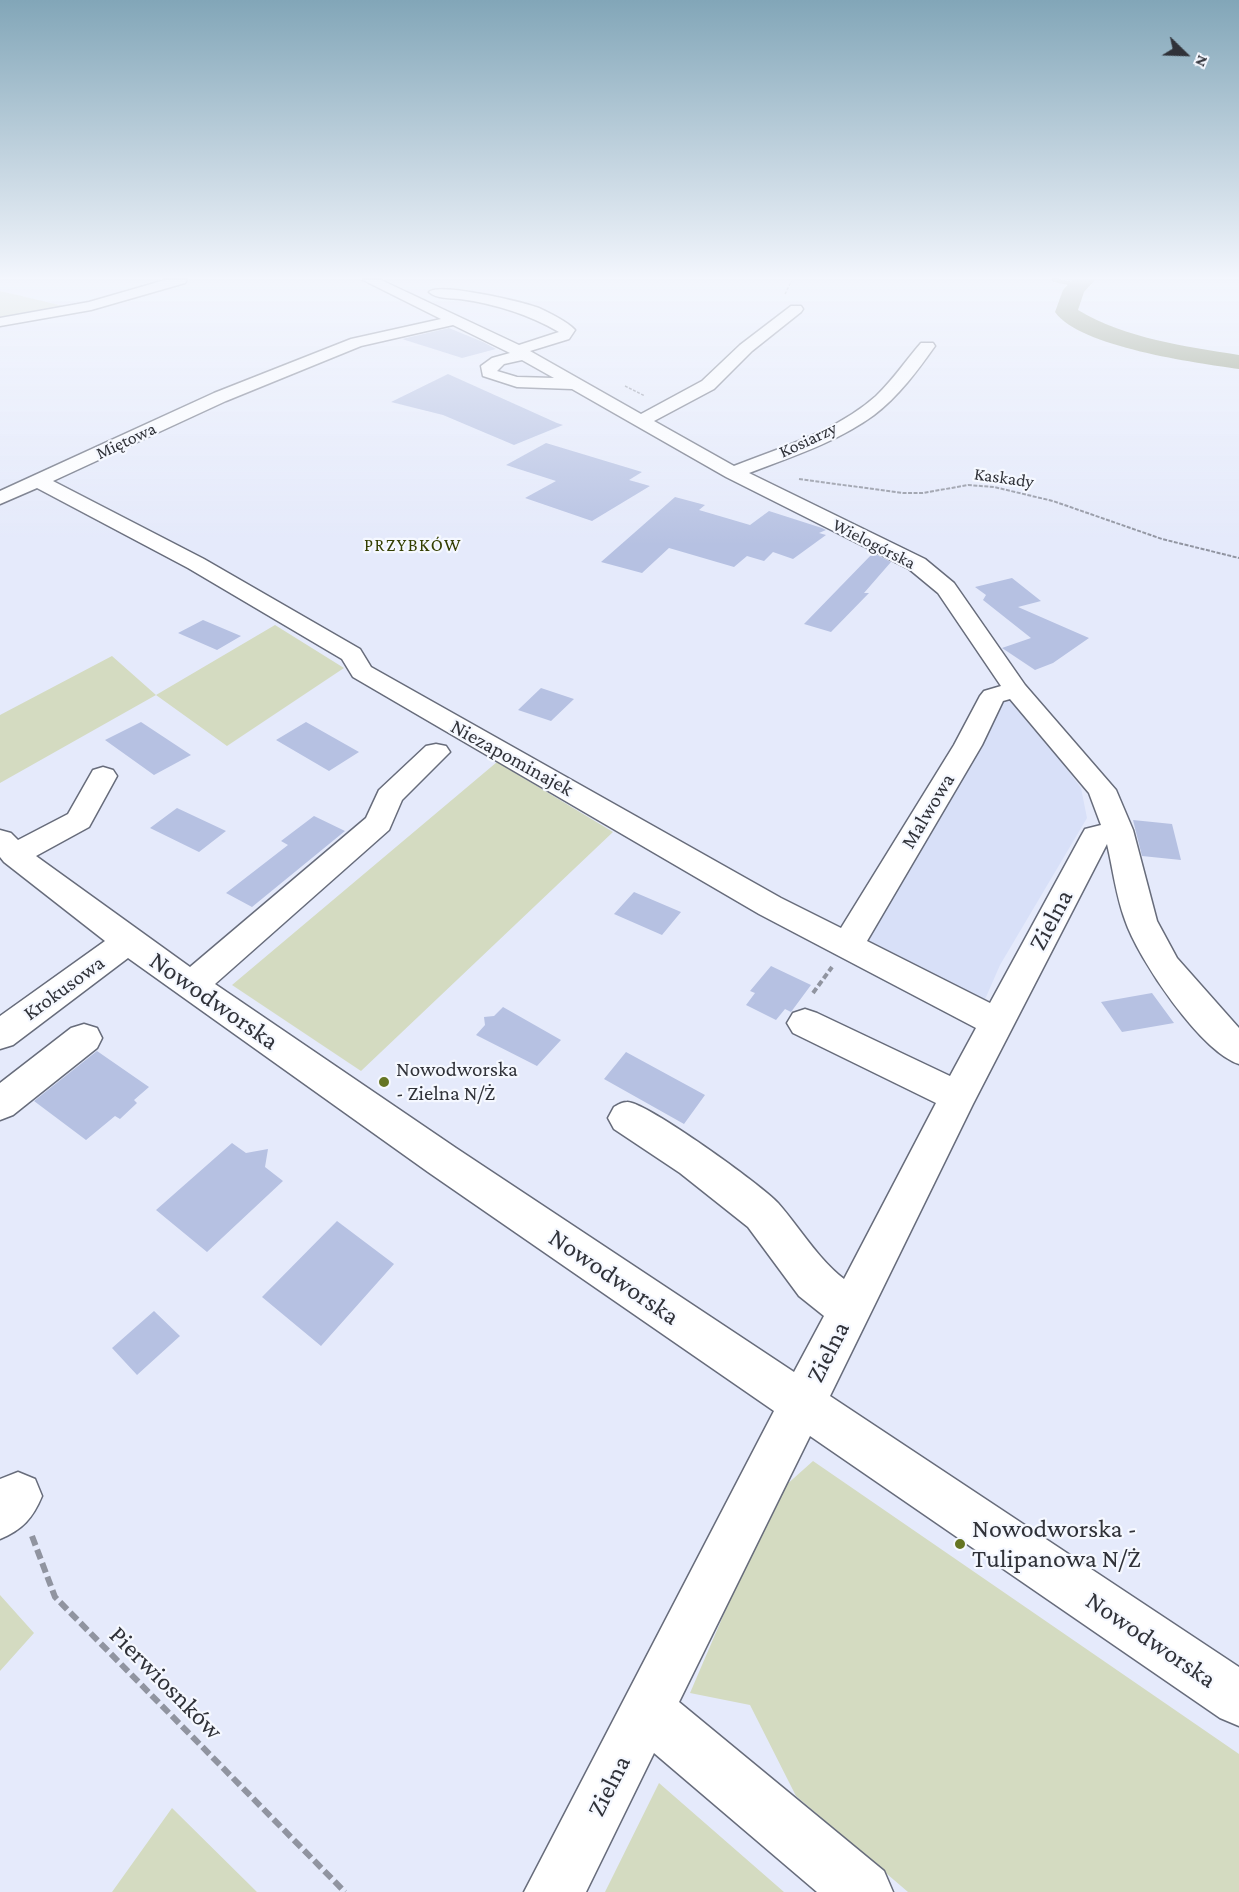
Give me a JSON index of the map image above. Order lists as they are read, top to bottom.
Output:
{
  "streets": {
    "street": [
      "Kosiarzy",
      "Miętowa",
      "Wielogórska",
      "Niezapominajek",
      "Malwowa",
      "Zielna",
      "Krokusowa",
      "Nowodworska"
    ],
    "path": ["Kaskady", "Pierwiosnków"]
  },
  "crossings": [
    ["Kosiarzy", "Kaskady"],
    ["Kosiarzy", "Wielogórska"],
    ["Miętowa", "Niezapominajek"],
    ["Wielogórska", "Malwowa"],
    ["Wielogórska", "Zielna"],
    ["Niezapominajek", "Malwowa"],
    ["Niezapominajek", "Zielna"],
    ["Zielna", "Nowodworska"],
    ["Krokusowa", "Nowodworska"]
  ],
  "districts": ["PRZYBKÓW"],
  "places": ["Nowodworska - Zielna N/Ż", "Nowodworska - Tulipanowa N/Ż"],
  "north": "bottom right"
}
